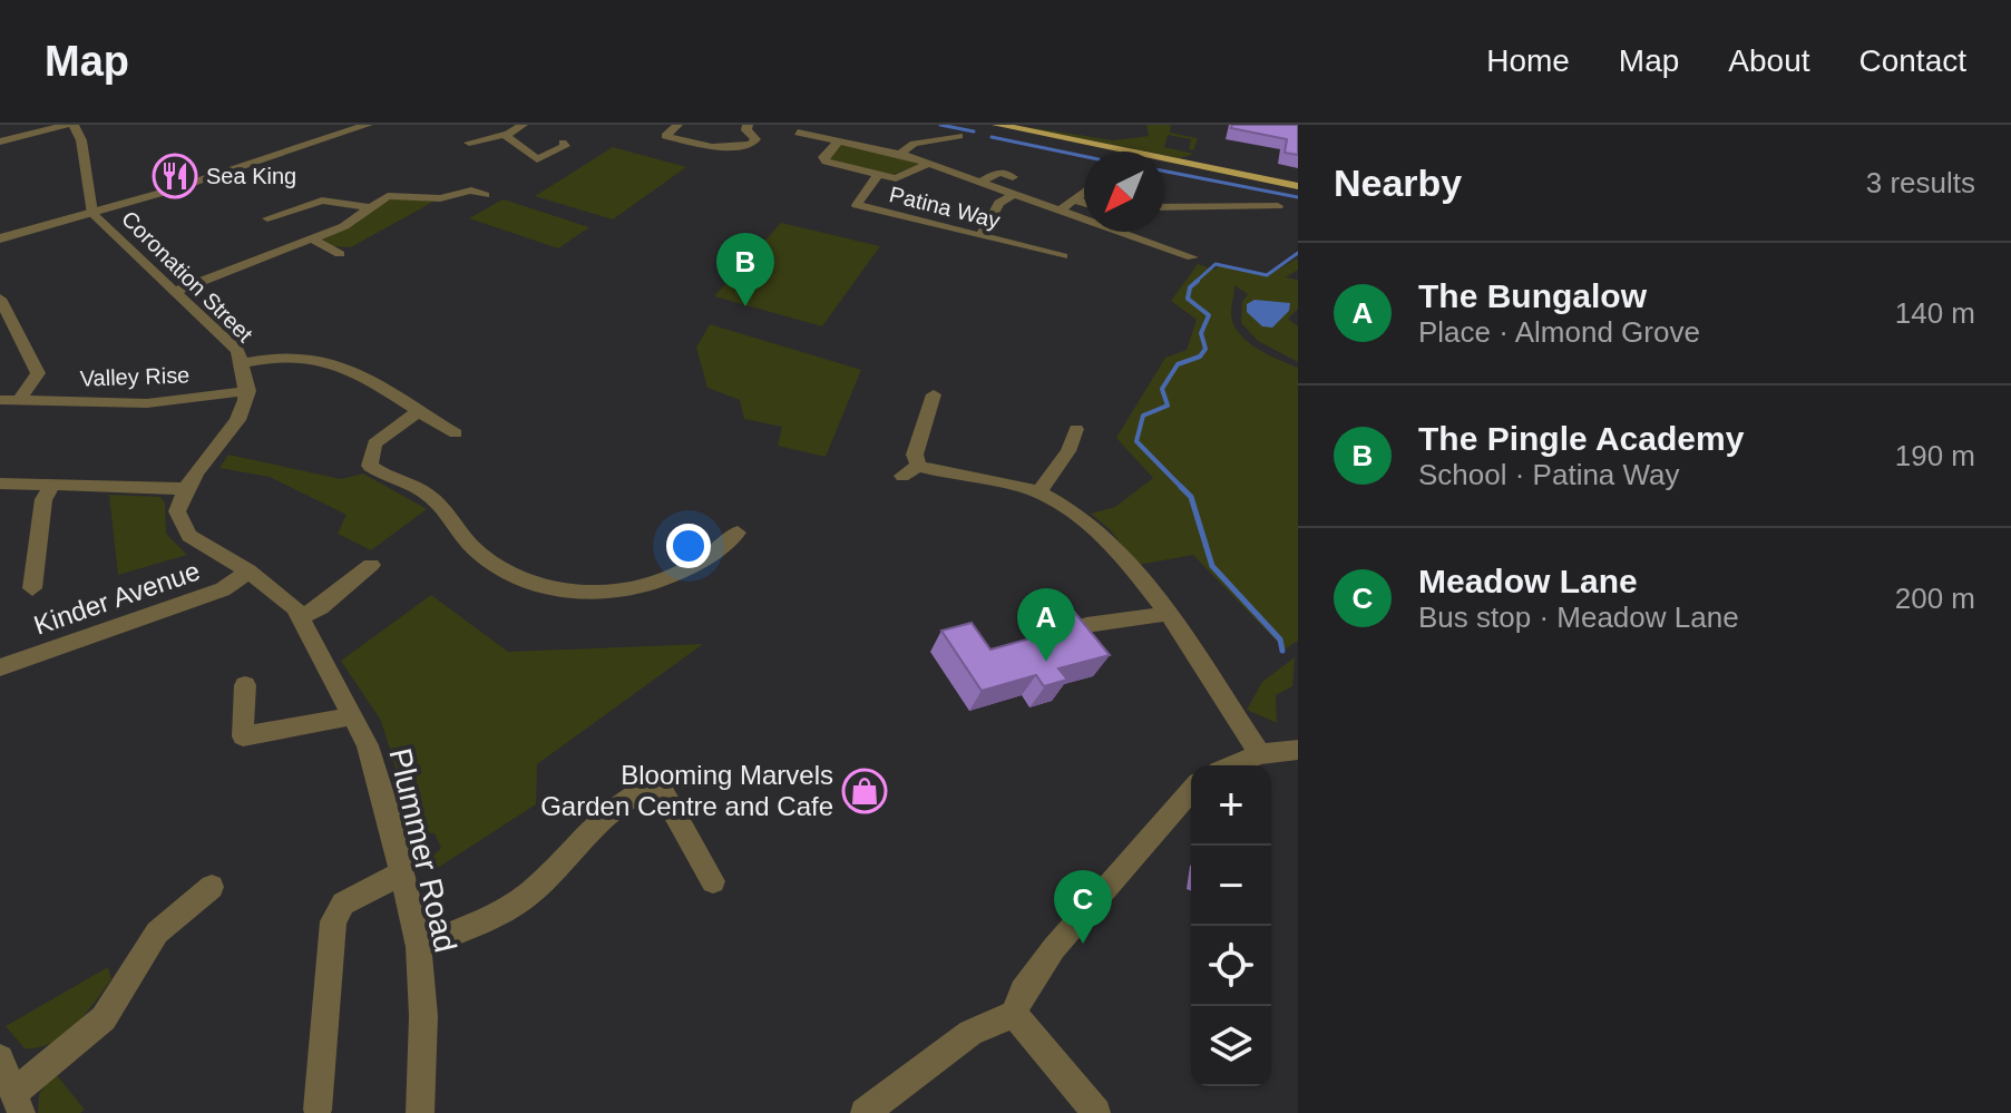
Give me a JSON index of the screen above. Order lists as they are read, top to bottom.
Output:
{
  "streets": {
    "street": [
      "Patina Way",
      "Coronation Street",
      "Valley Rise",
      "Kinder Avenue",
      "Plummer Road"
    ]
  },
  "crossings": [
    ["Coronation Street", "Valley Rise"],
    ["Kinder Avenue", "Plummer Road"]
  ],
  "places": {
    "restaurant": ["Sea King"],
    "shop": ["Blooming Marvels Garden Centre and Cafe"]
  },
  "north": "bottom left",
  "page": {
    "header": "Map",
    "nav": [
      "Home",
      "Map",
      "About",
      "Contact"
    ],
    "heading": ["Nearby", "3 results"],
    "pins": ["B", "A", "C"],
    "list": [
      {
        "mark": "A",
        "name": "The Bungalow",
        "note": "Place · Almond Grove",
        "value": "140 m"
      },
      {
        "mark": "B",
        "name": "The Pingle Academy",
        "note": "School · Patina Way",
        "value": "190 m"
      },
      {
        "mark": "C",
        "name": "Meadow Lane",
        "note": "Bus stop · Meadow Lane",
        "value": "200 m"
      }
    ],
    "map_buttons": ["+", "−"]
  }
}
